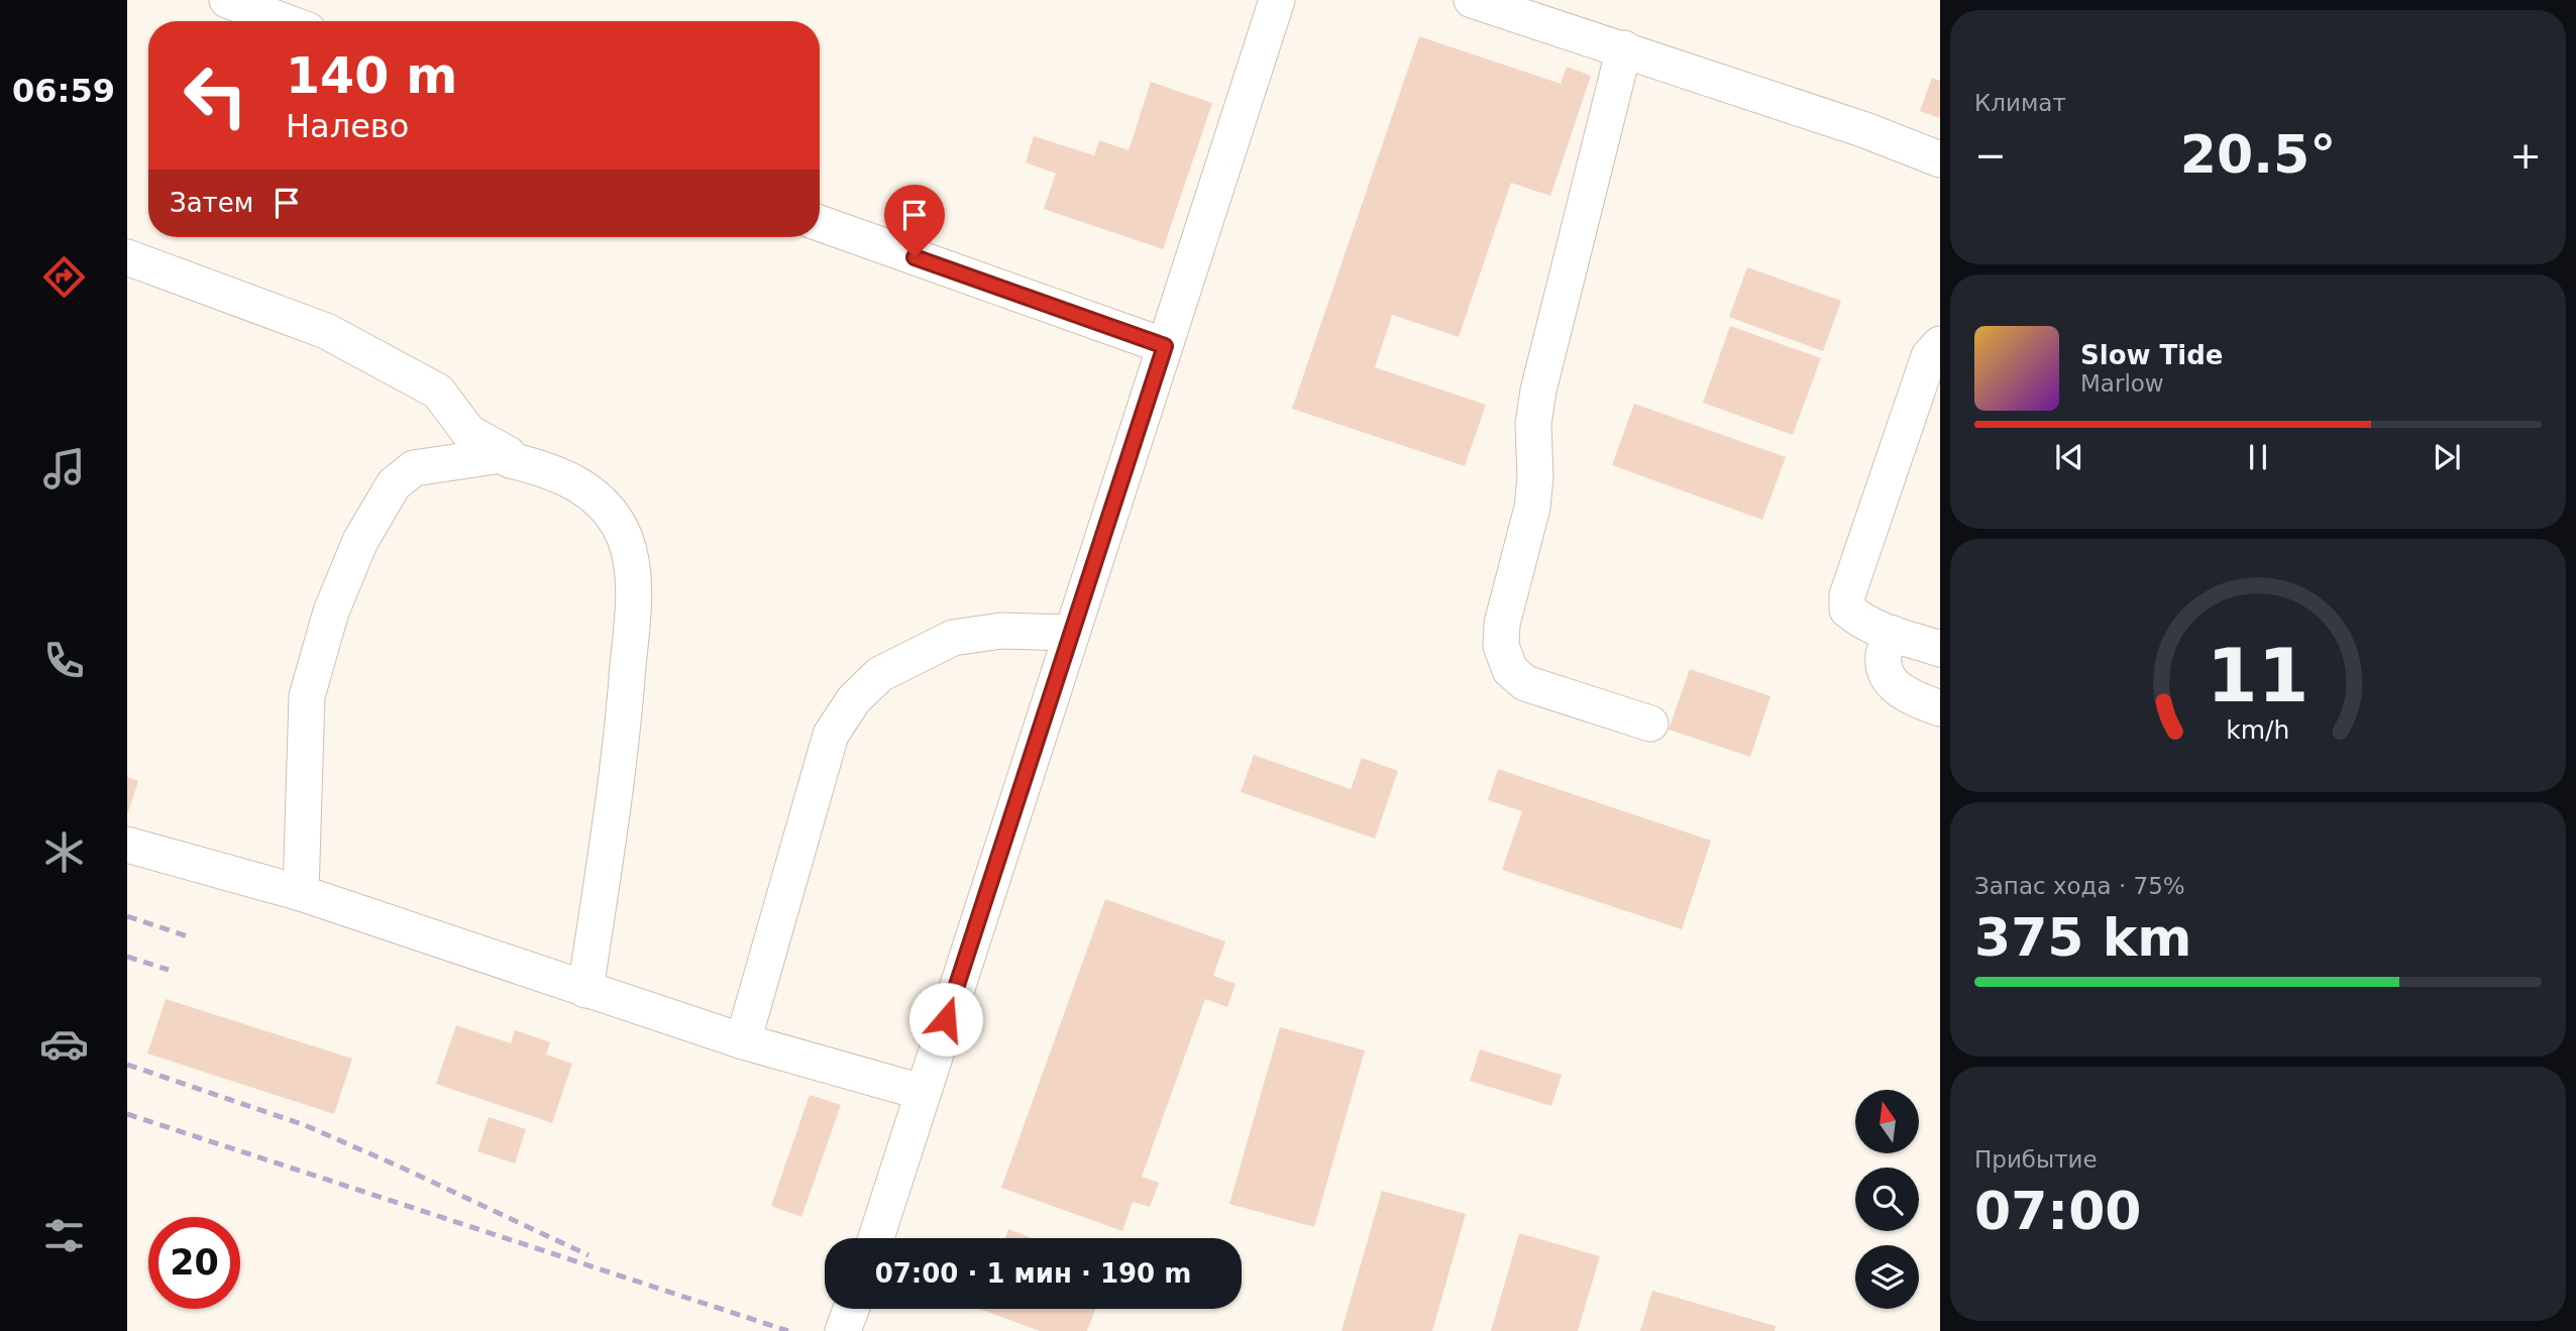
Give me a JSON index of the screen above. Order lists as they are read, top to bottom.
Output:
{
  "north": "top",
  "page": {
    "tabs": "06:59",
    "tile": [
      "Климат",
      ["Запас хода · 75%", "375 km"],
      ["Прибытие", "07:00"]
    ],
    "turn": ["140 m", "Налево"],
    "heat": ["−", "20.5°", "+"],
    "then": "Затем",
    "song": ["Slow Tide", "Marlow"],
    "limit": "20",
    "trip": "07:00 · 1 мин · 190 m",
    "gauge": ["11", "km/h"]
  }
}
